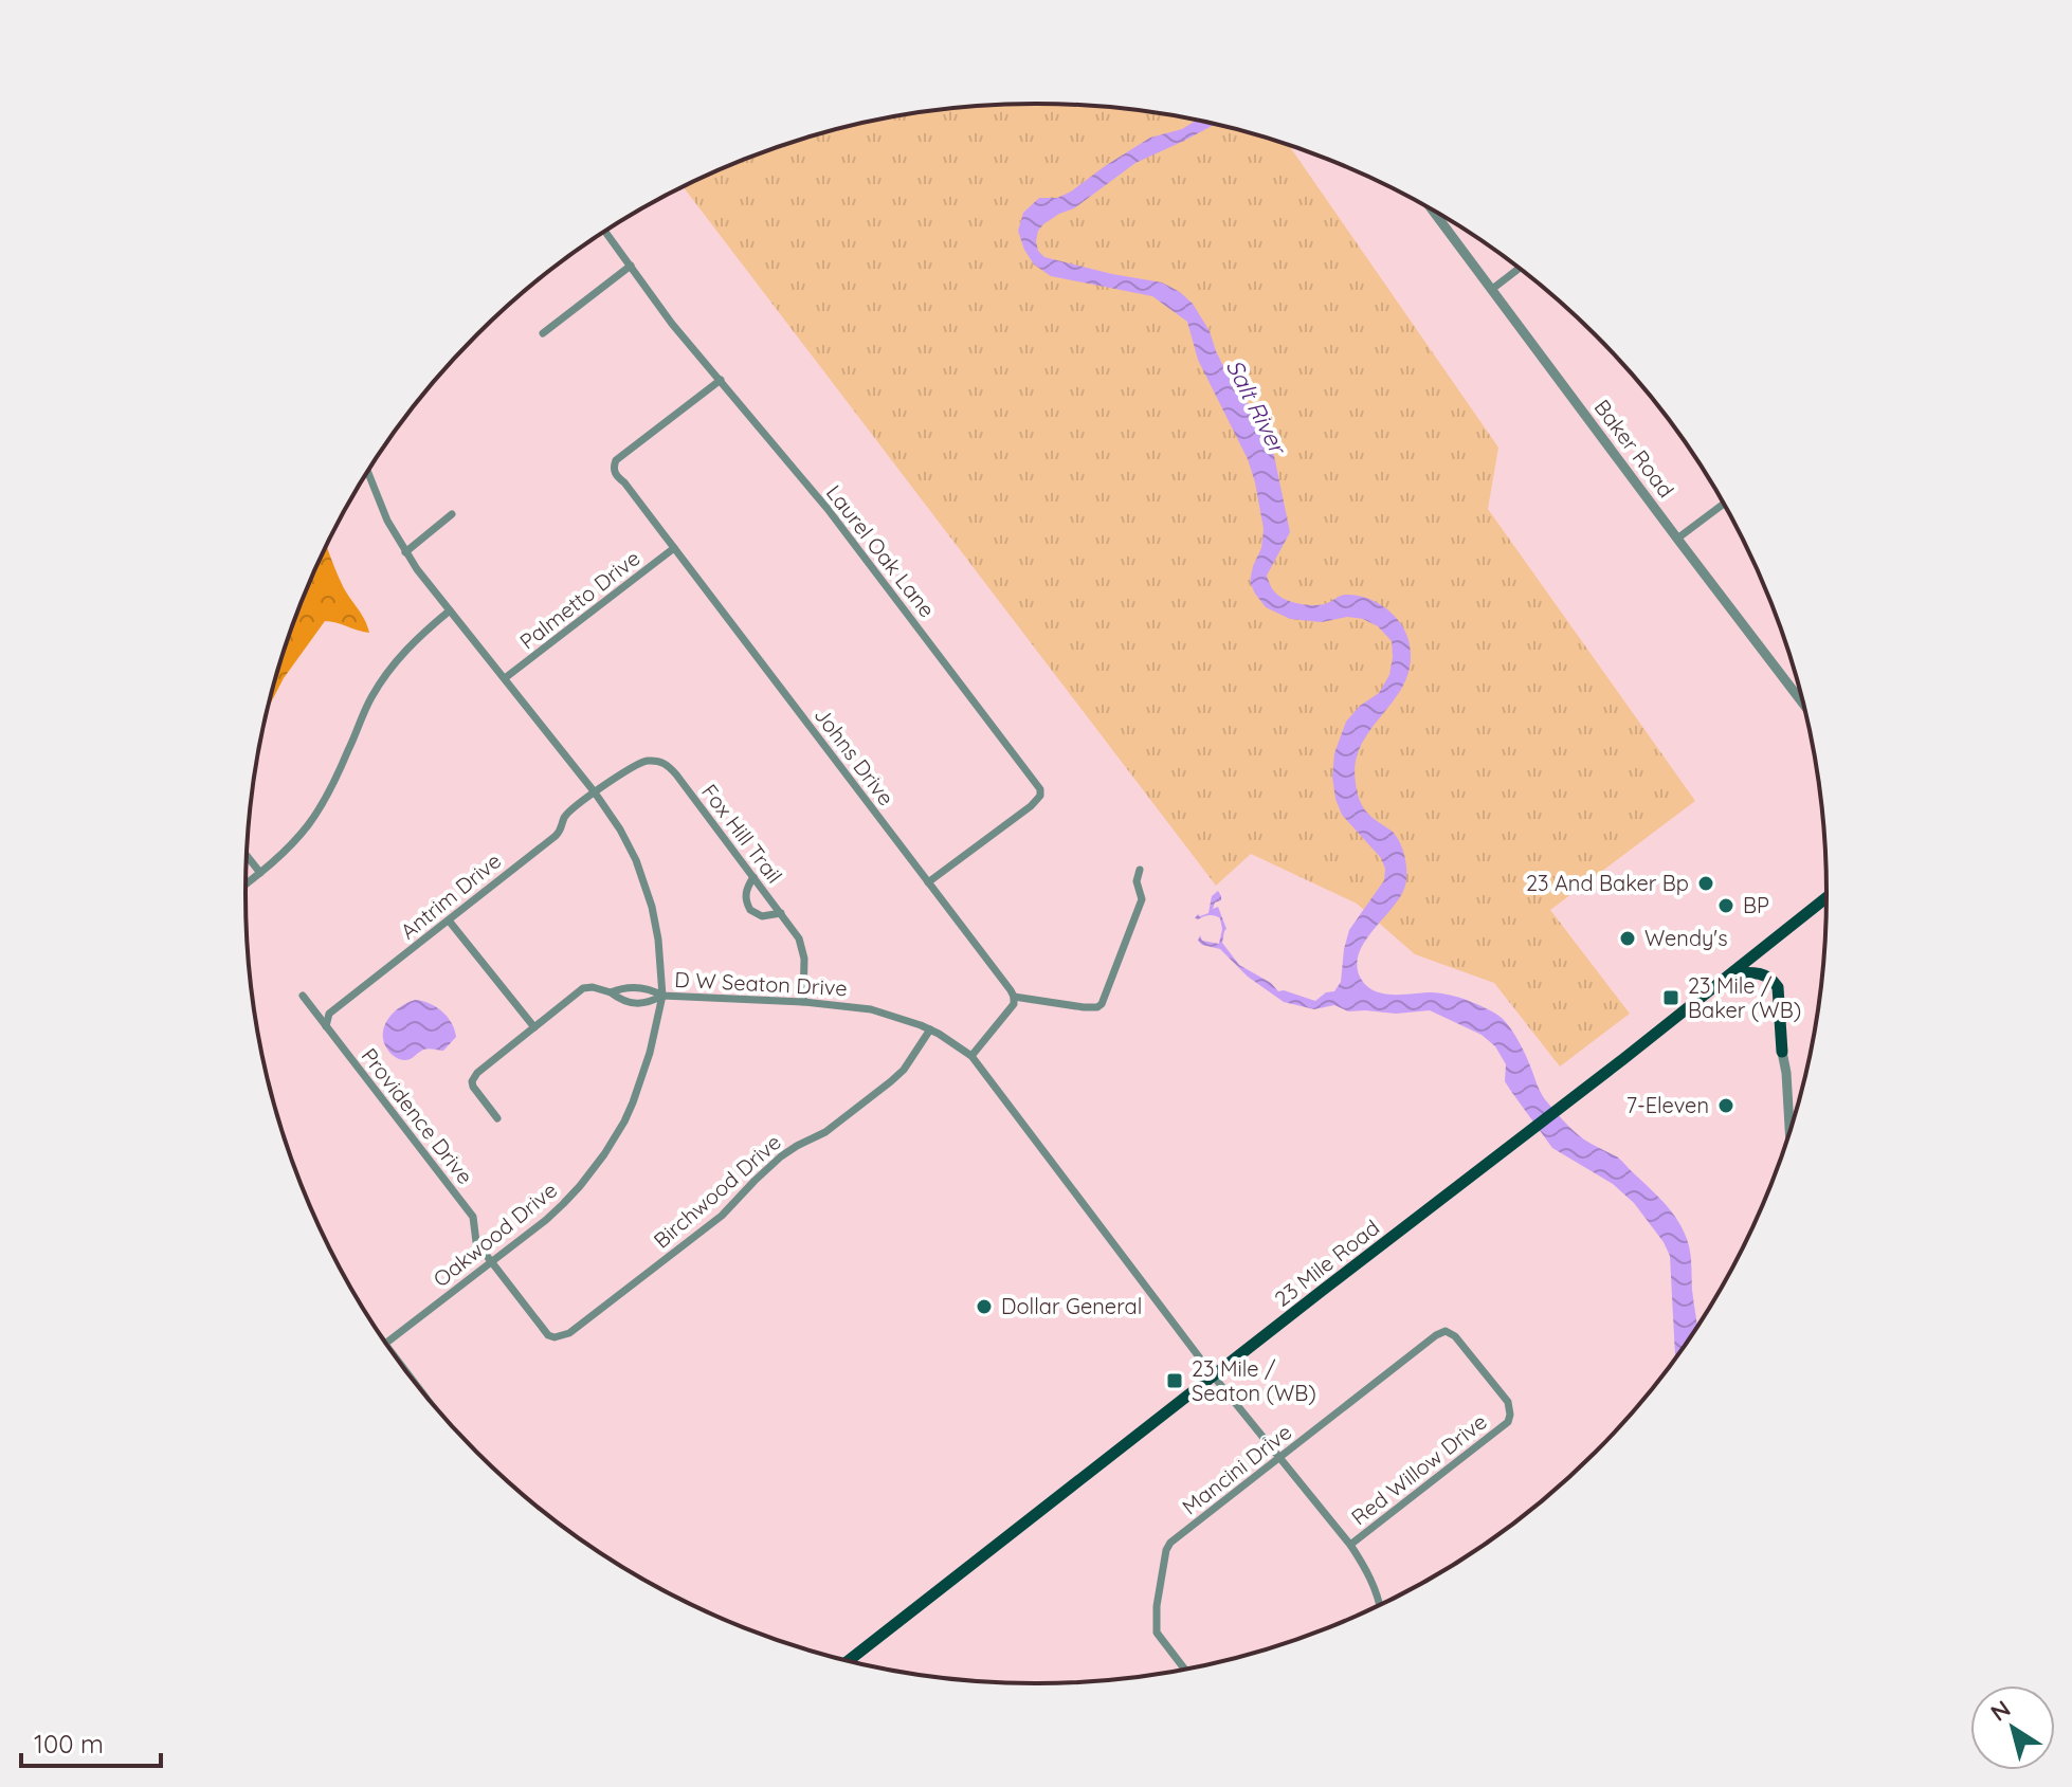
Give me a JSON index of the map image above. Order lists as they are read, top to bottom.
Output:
{
  "streets": {
    "main road": ["23 Mile Road"],
    "street": [
      "Baker Road",
      "Laurel Oak Lane",
      "Palmetto Drive",
      "Johns Drive",
      "Fox Hill Trail",
      "Antrim Drive",
      "D W Seaton Drive",
      "Providence Drive",
      "Birchwood Drive",
      "Oakwood Drive",
      "Mancini Drive",
      "Red Willow Drive"
    ]
  },
  "crossings": [
    ["Laurel Oak Lane", "Johns Drive"],
    ["Palmetto Drive", "Johns Drive"],
    ["Palmetto Drive", "D W Seaton Drive"],
    ["Fox Hill Trail", "Antrim Drive"],
    ["Fox Hill Trail", "D W Seaton Drive"],
    ["Antrim Drive", "D W Seaton Drive"],
    ["Antrim Drive", "Providence Drive"],
    ["D W Seaton Drive", "Birchwood Drive"],
    ["D W Seaton Drive", "Oakwood Drive"],
    ["D W Seaton Drive", "23 Mile Road"],
    ["D W Seaton Drive", "Mancini Drive"],
    ["D W Seaton Drive", "Red Willow Drive"],
    ["Providence Drive", "Birchwood Drive"],
    ["Providence Drive", "Oakwood Drive"],
    ["Birchwood Drive", "Oakwood Drive"],
    ["Mancini Drive", "Red Willow Drive"]
  ],
  "water": ["Salt River"],
  "places": {
    "other": [
      "23 And Baker Bp",
      "BP",
      "Wendy's",
      "7-Eleven",
      "Dollar General"
    ],
    "transit": ["23 Mile / Baker (WB)", "23 Mile / Seaton (WB)"]
  },
  "scale_bar": "100 m",
  "north": "top left"
}
